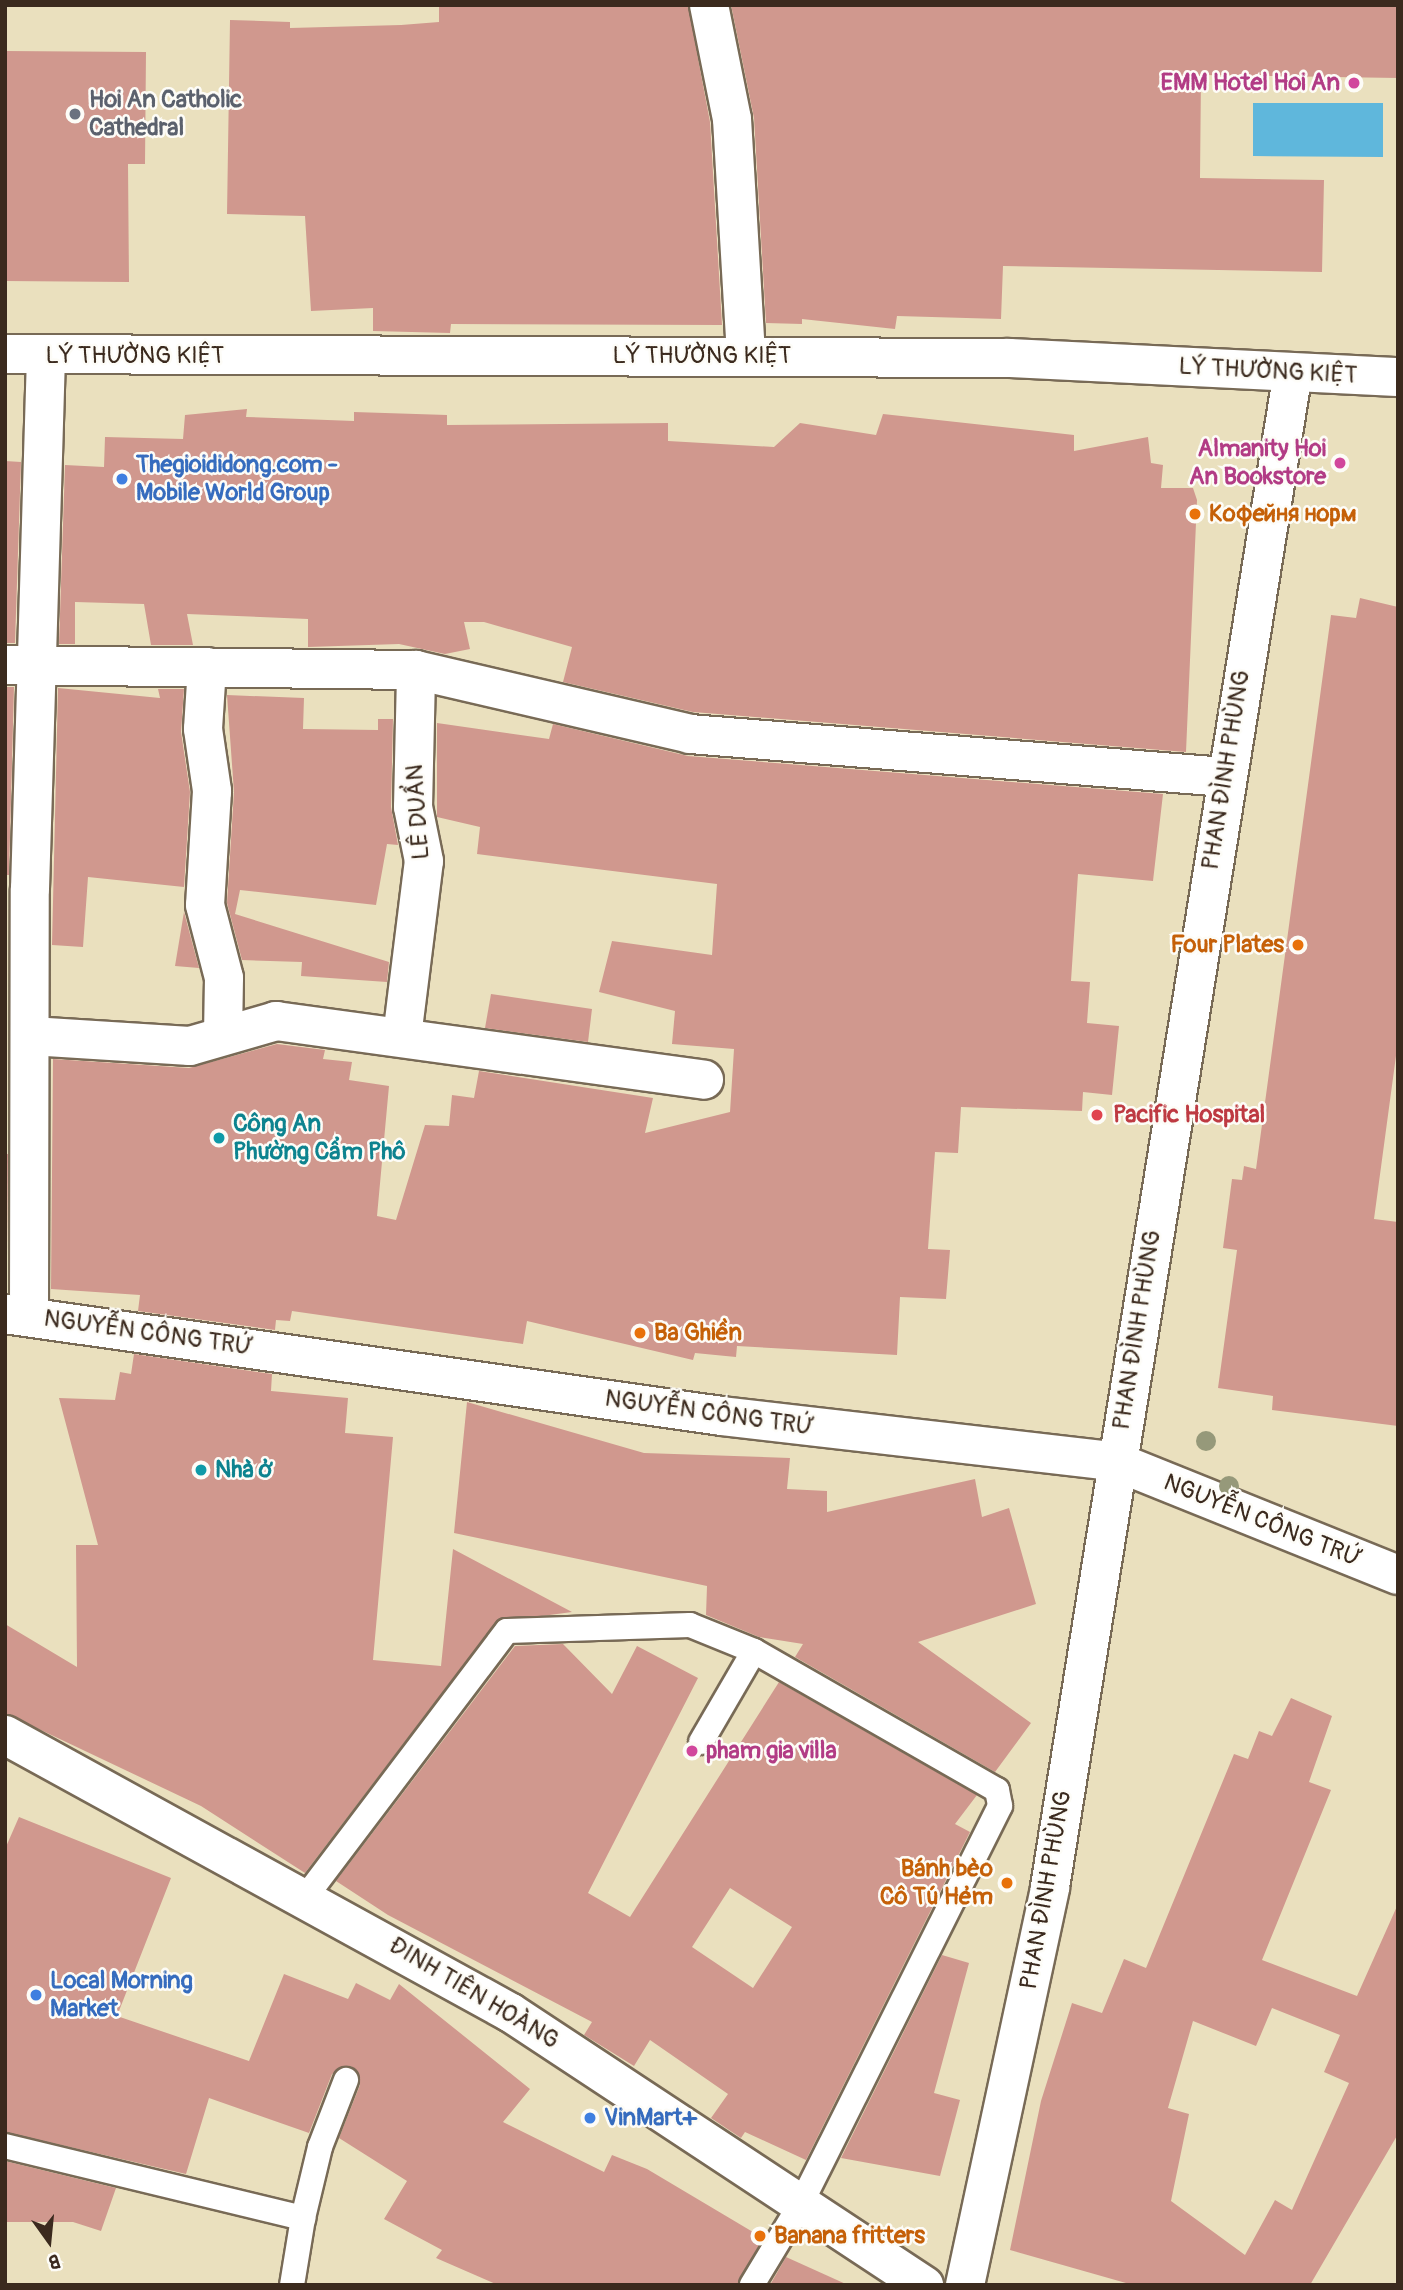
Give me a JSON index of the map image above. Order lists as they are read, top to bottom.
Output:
{
  "streets": {
    "street": [
      "LÝ THƯỜNG KIỆT",
      "PHAN ĐÌNH PHÙNG",
      "LÊ DUẨN",
      "NGUYỄN CÔNG TRỨ",
      "ĐINH TIÊN HOÀNG"
    ]
  },
  "crossings": [
    ["LÝ THƯỜNG KIỆT", "PHAN ĐÌNH PHÙNG"],
    ["PHAN ĐÌNH PHÙNG", "NGUYỄN CÔNG TRỨ"]
  ],
  "places": [
    "EMM Hotel Hoi An",
    "Hoi An Catholic Cathedral",
    "Almanity Hoi An Bookstore",
    "Thegioididong.com - Mobile World Group",
    "Кофейня норм",
    "Four Plates",
    "Pacific Hospital",
    "Công An Phường Cẩm Phô",
    "Ba Ghiền",
    "Nhà ở",
    "pham gia villa",
    "Bánh bèo Cô Tú Hẻm",
    "Local Morning Market",
    "VinMart+",
    "Banana fritters"
  ],
  "north": "bottom"
}
